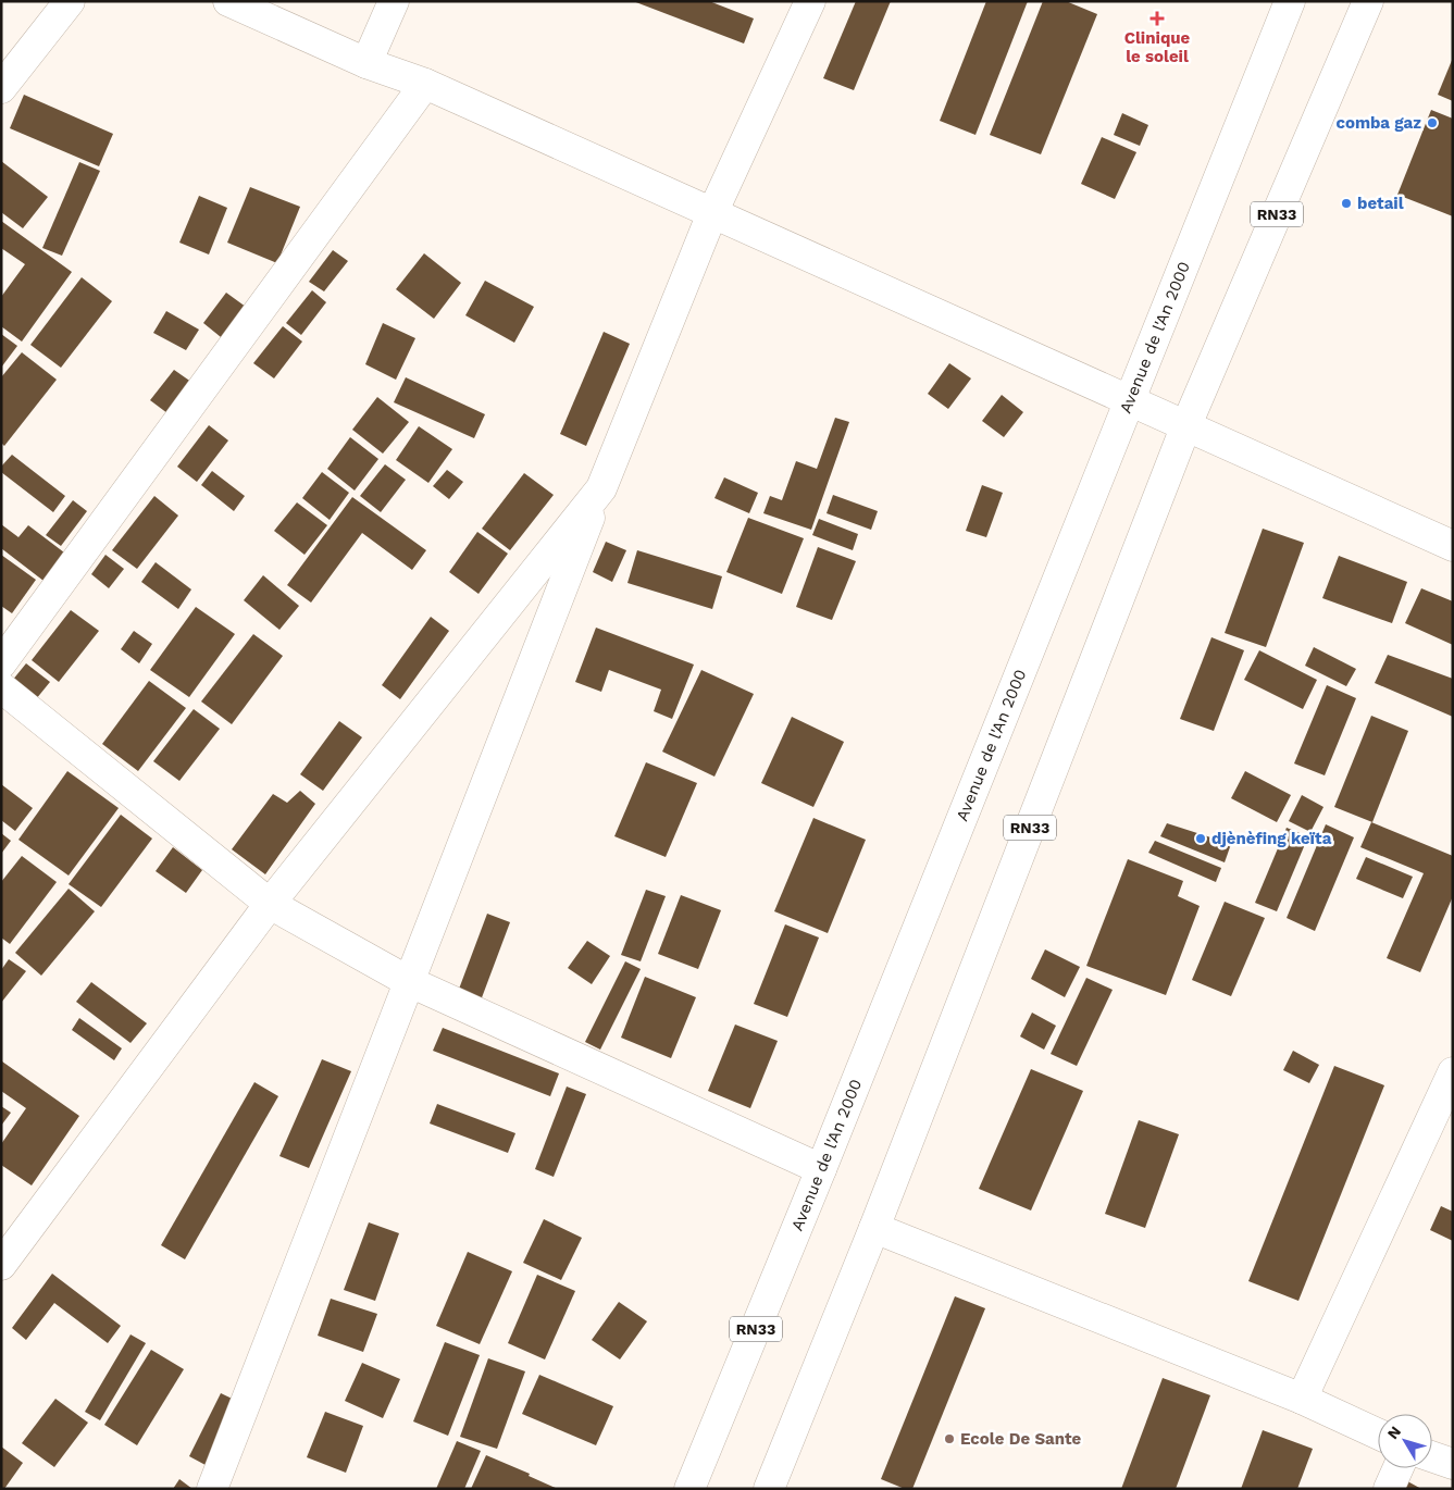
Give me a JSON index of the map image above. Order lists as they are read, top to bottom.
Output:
{
  "streets": {
    "street": ["RN33", "Avenue de l'An 2000"]
  },
  "places": {
    "health": ["Clinique le soleil"],
    "other": [
      "comba gaz",
      "betail",
      "djènèfing keïta",
      "Ecole De Sante"
    ]
  },
  "north": "top left"
}
